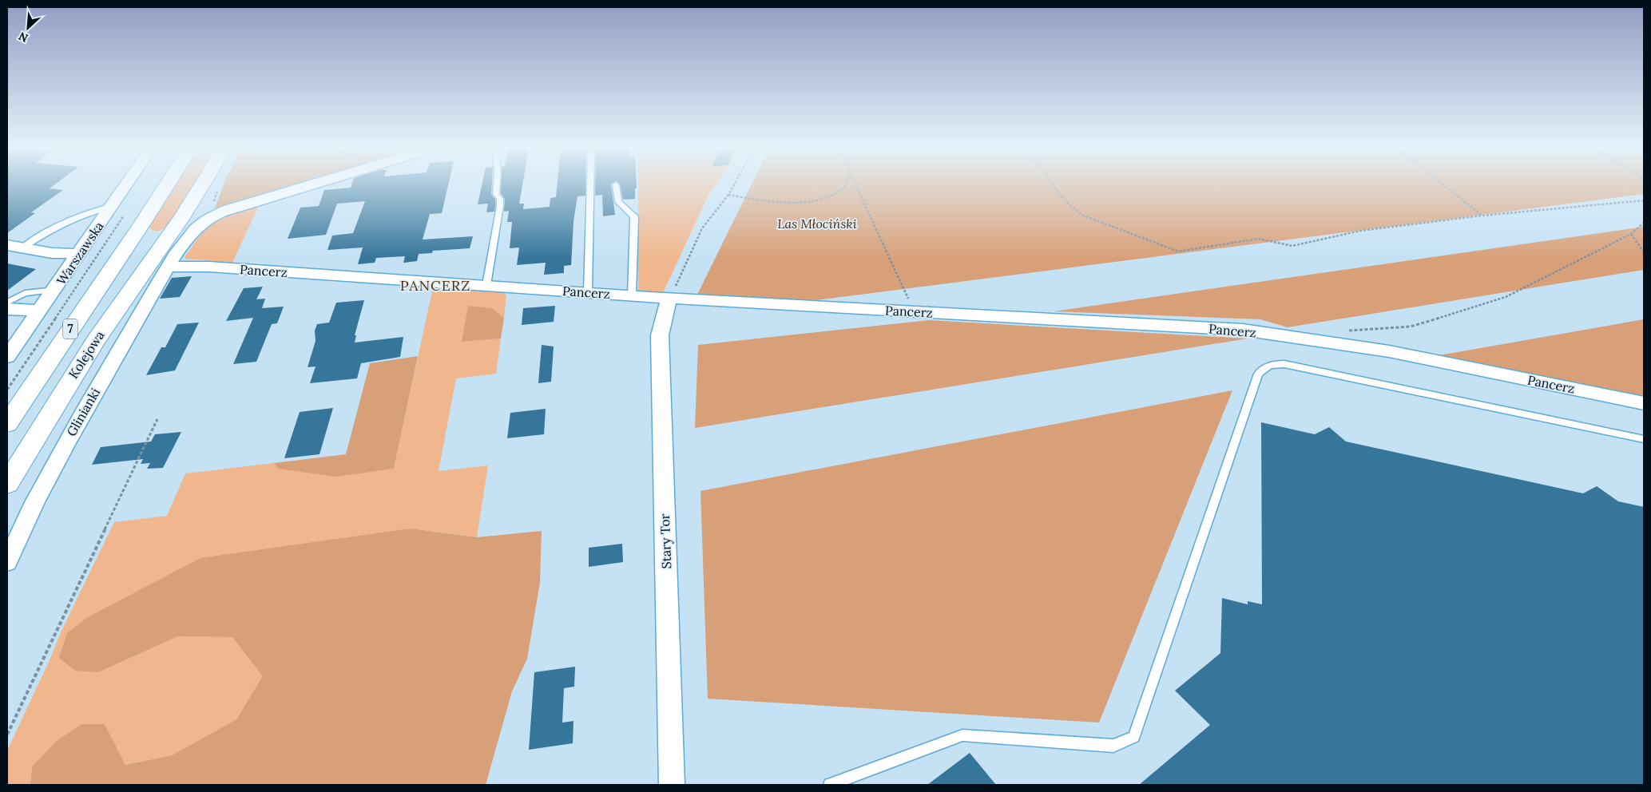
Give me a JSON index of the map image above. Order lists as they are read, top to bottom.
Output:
{
  "streets": {
    "highway": ["7", "Kolejowa"],
    "street": [
      "Warszawska",
      "Pancerz",
      "Glinianki",
      "Stary Tor"
    ]
  },
  "crossings": [
    ["Pancerz", "Glinianki"],
    ["Pancerz", "Stary Tor"]
  ],
  "districts": ["PANCERZ"],
  "parks": ["Las Młociński"],
  "north": "bottom left"
}
